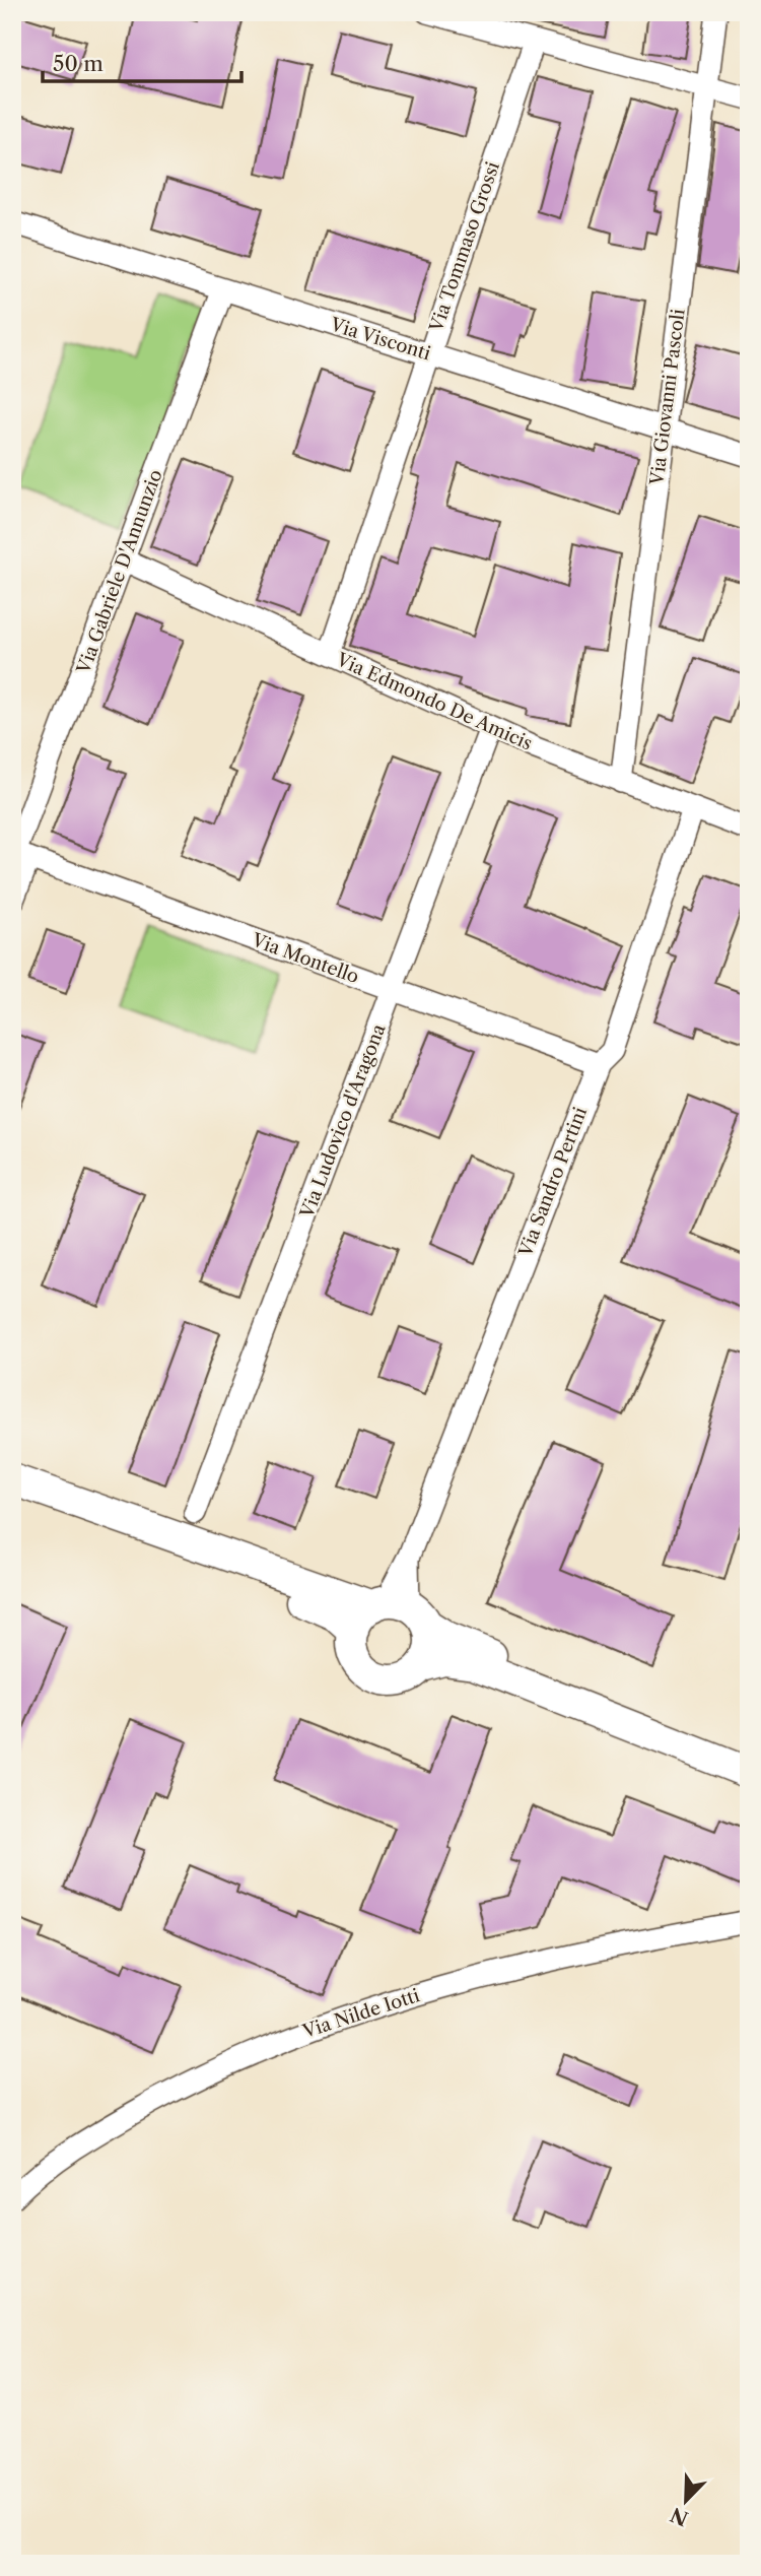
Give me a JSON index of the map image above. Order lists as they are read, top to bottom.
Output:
{
  "streets": {
    "street": [
      "Via Tommaso Grossi",
      "Via Visconti",
      "Via Giovanni Pascoli",
      "Via Gabriele D'Annunzio",
      "Via Edmondo De Amicis",
      "Via Montello",
      "Via Ludovico d'Aragona",
      "Via Sandro Pertini",
      "Via Nilde Iotti"
    ]
  },
  "crossings": [
    ["Via Tommaso Grossi", "Via Visconti"],
    ["Via Tommaso Grossi", "Via Edmondo De Amicis"],
    ["Via Visconti", "Via Giovanni Pascoli"],
    ["Via Visconti", "Via Gabriele D'Annunzio"],
    ["Via Giovanni Pascoli", "Via Edmondo De Amicis"],
    ["Via Gabriele D'Annunzio", "Via Edmondo De Amicis"],
    ["Via Gabriele D'Annunzio", "Via Montello"],
    ["Via Edmondo De Amicis", "Via Ludovico d'Aragona"],
    ["Via Edmondo De Amicis", "Via Sandro Pertini"],
    ["Via Montello", "Via Ludovico d'Aragona"],
    ["Via Montello", "Via Sandro Pertini"]
  ],
  "scale_bar": "50 m",
  "north": "bottom left"
}
